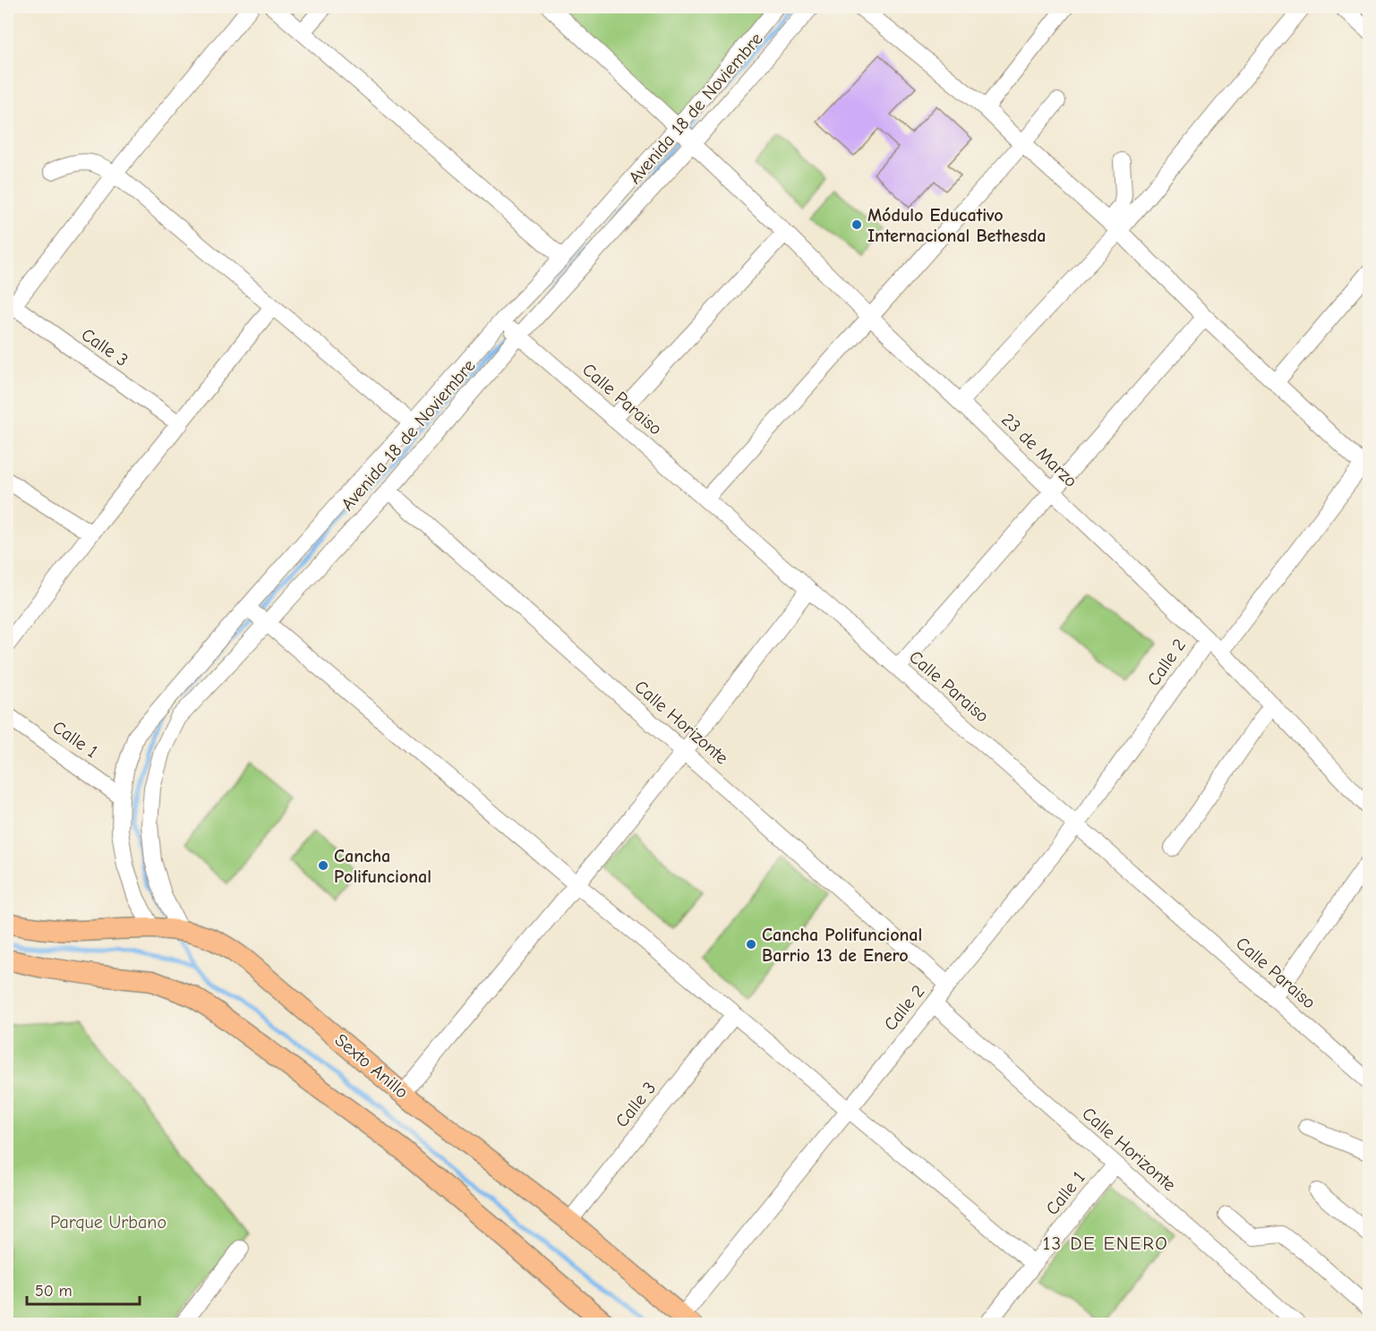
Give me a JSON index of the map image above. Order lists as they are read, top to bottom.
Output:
{
  "streets": {
    "main road": ["Sexto Anillo"],
    "street": [
      "Avenida 18 de Noviembre",
      "Calle 3",
      "Calle Paraiso",
      "23 de Marzo",
      "Calle 2",
      "Calle Horizonte",
      "Calle 1"
    ]
  },
  "crossings": [
    ["Avenida 18 de Noviembre", "Calle Paraiso"],
    ["Avenida 18 de Noviembre", "23 de Marzo"],
    ["Avenida 18 de Noviembre", "Calle Horizonte"],
    ["Avenida 18 de Noviembre", "Calle 1"],
    ["Avenida 18 de Noviembre", "Sexto Anillo"],
    ["Calle 3", "Sexto Anillo"],
    ["Calle Paraiso", "Calle 2"],
    ["23 de Marzo", "Calle 2"],
    ["Calle 2", "Calle Horizonte"],
    ["Calle 2", "Sexto Anillo"],
    ["Calle Horizonte", "Calle 1"]
  ],
  "districts": ["13 DE ENERO"],
  "parks": ["Parque Urbano"],
  "places": ["Módulo Educativo Internacional Bethesda", "Cancha Polifuncional", "Cancha Polifuncional Barrio 13 de Enero"],
  "scale_bar": "50 m"
}
